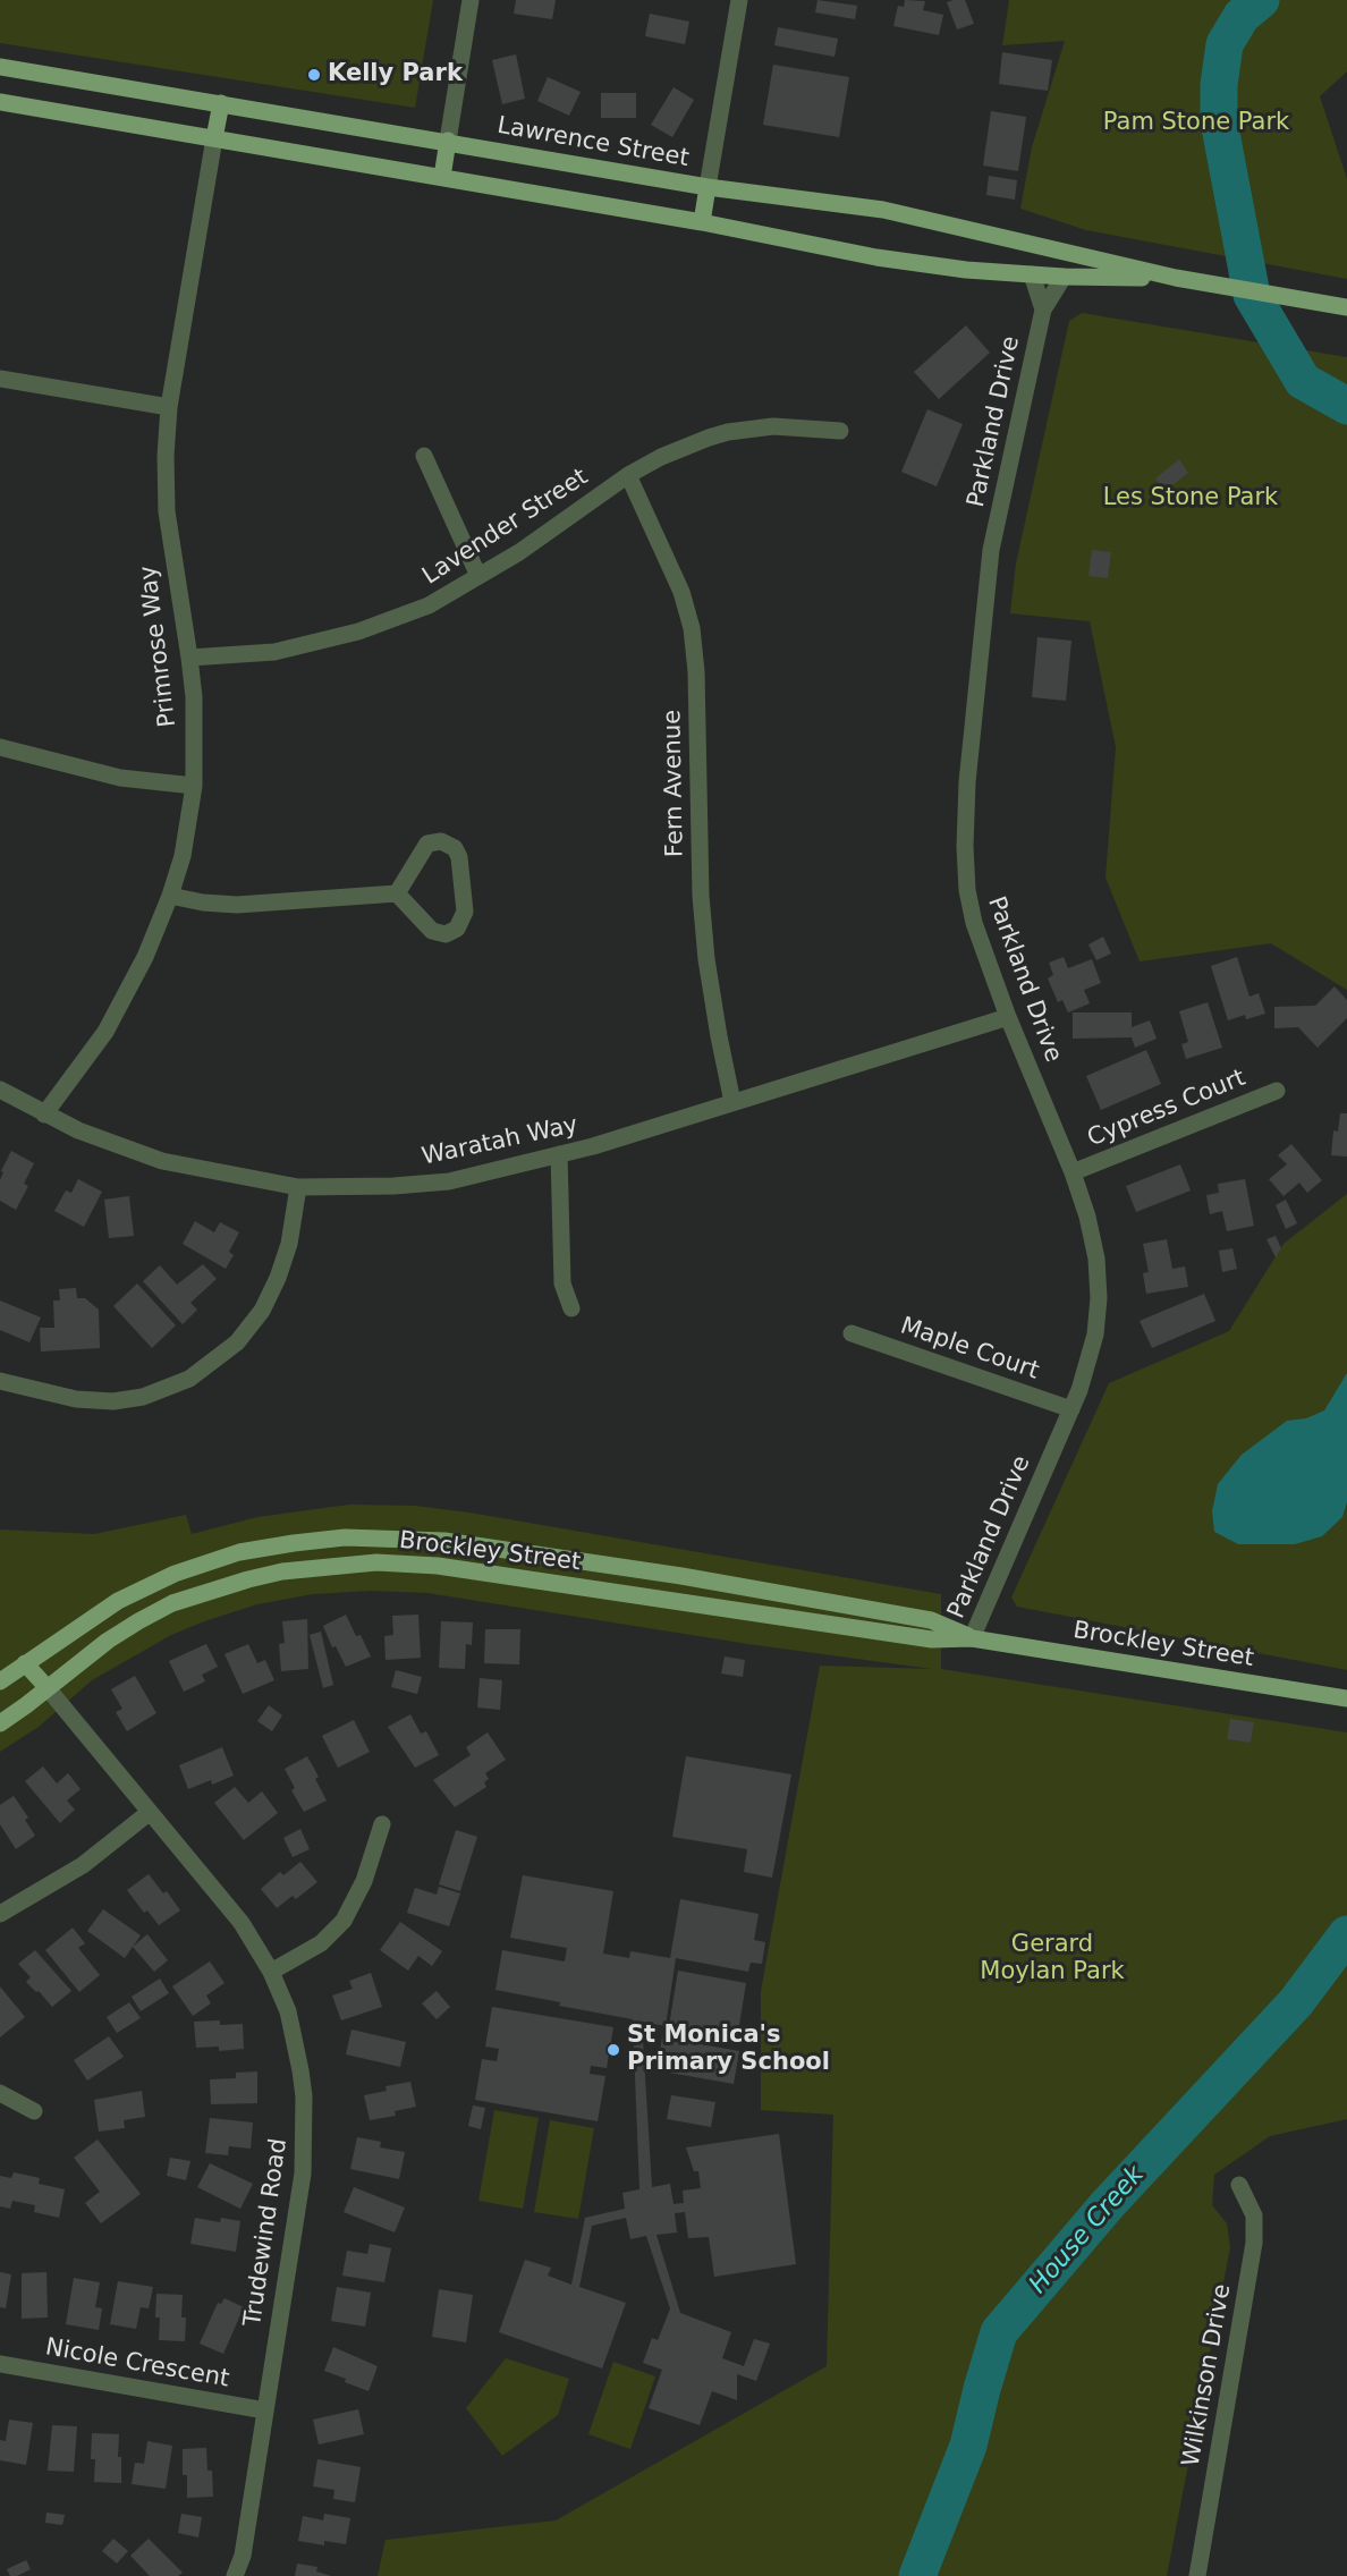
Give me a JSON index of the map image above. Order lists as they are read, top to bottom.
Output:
{
  "streets": {
    "main road": ["Lawrence Street", "Brockley Street"],
    "street": [
      "Parkland Drive",
      "Lavender Street",
      "Primrose Way",
      "Fern Avenue",
      "Cypress Court",
      "Waratah Way",
      "Maple Court",
      "Trudewind Road",
      "Nicole Crescent",
      "Wilkinson Drive"
    ]
  },
  "crossings": [
    ["Lawrence Street", "Parkland Drive"],
    ["Lawrence Street", "Primrose Way"],
    ["Parkland Drive", "Cypress Court"],
    ["Parkland Drive", "Waratah Way"],
    ["Parkland Drive", "Maple Court"],
    ["Parkland Drive", "Brockley Street"],
    ["Lavender Street", "Primrose Way"],
    ["Lavender Street", "Fern Avenue"],
    ["Primrose Way", "Waratah Way"],
    ["Fern Avenue", "Waratah Way"],
    ["Brockley Street", "Trudewind Road"],
    ["Trudewind Road", "Nicole Crescent"]
  ],
  "water": ["House Creek"],
  "parks": ["Pam Stone Park", "Les Stone Park", "Gerard Moylan Park"],
  "places": ["Kelly Park", "St Monica's Primary School"]
}
